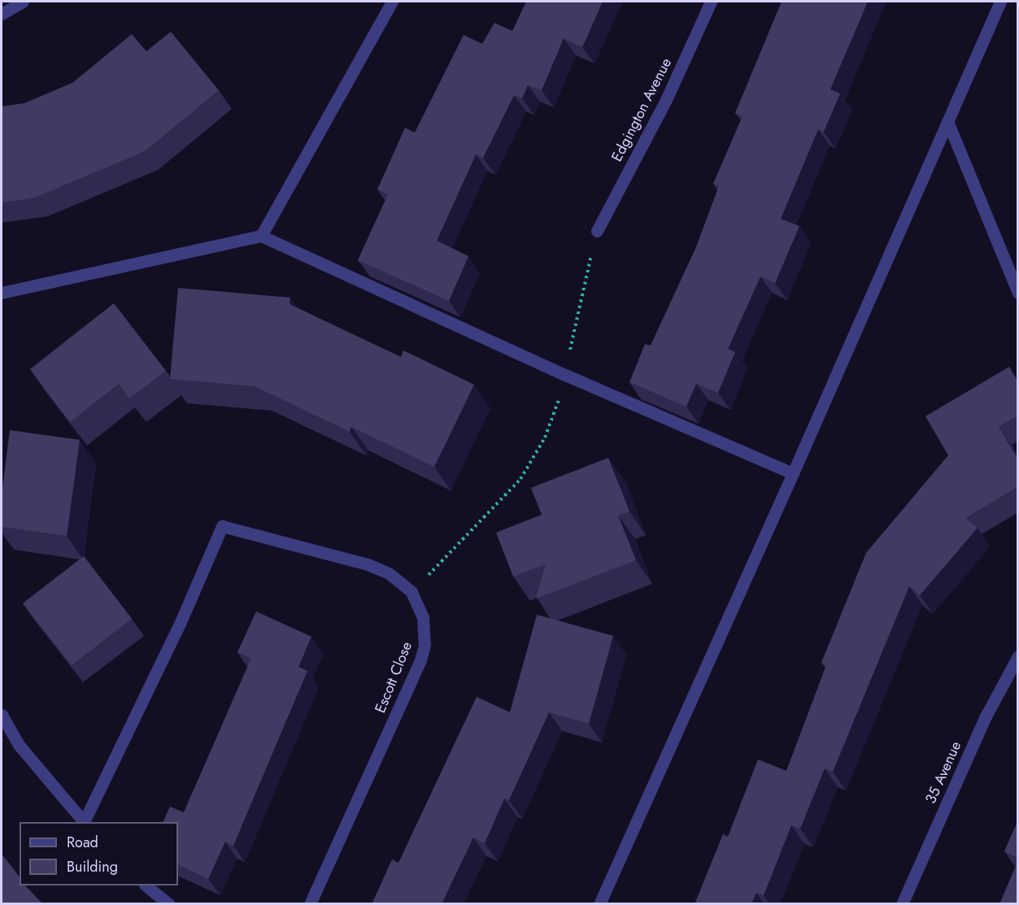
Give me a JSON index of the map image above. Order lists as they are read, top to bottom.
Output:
{
  "streets": {
    "street": ["Edgington Avenue", "Escott Close", "35 Avenue"]
  },
  "legend": ["Road", "Building"]
}
